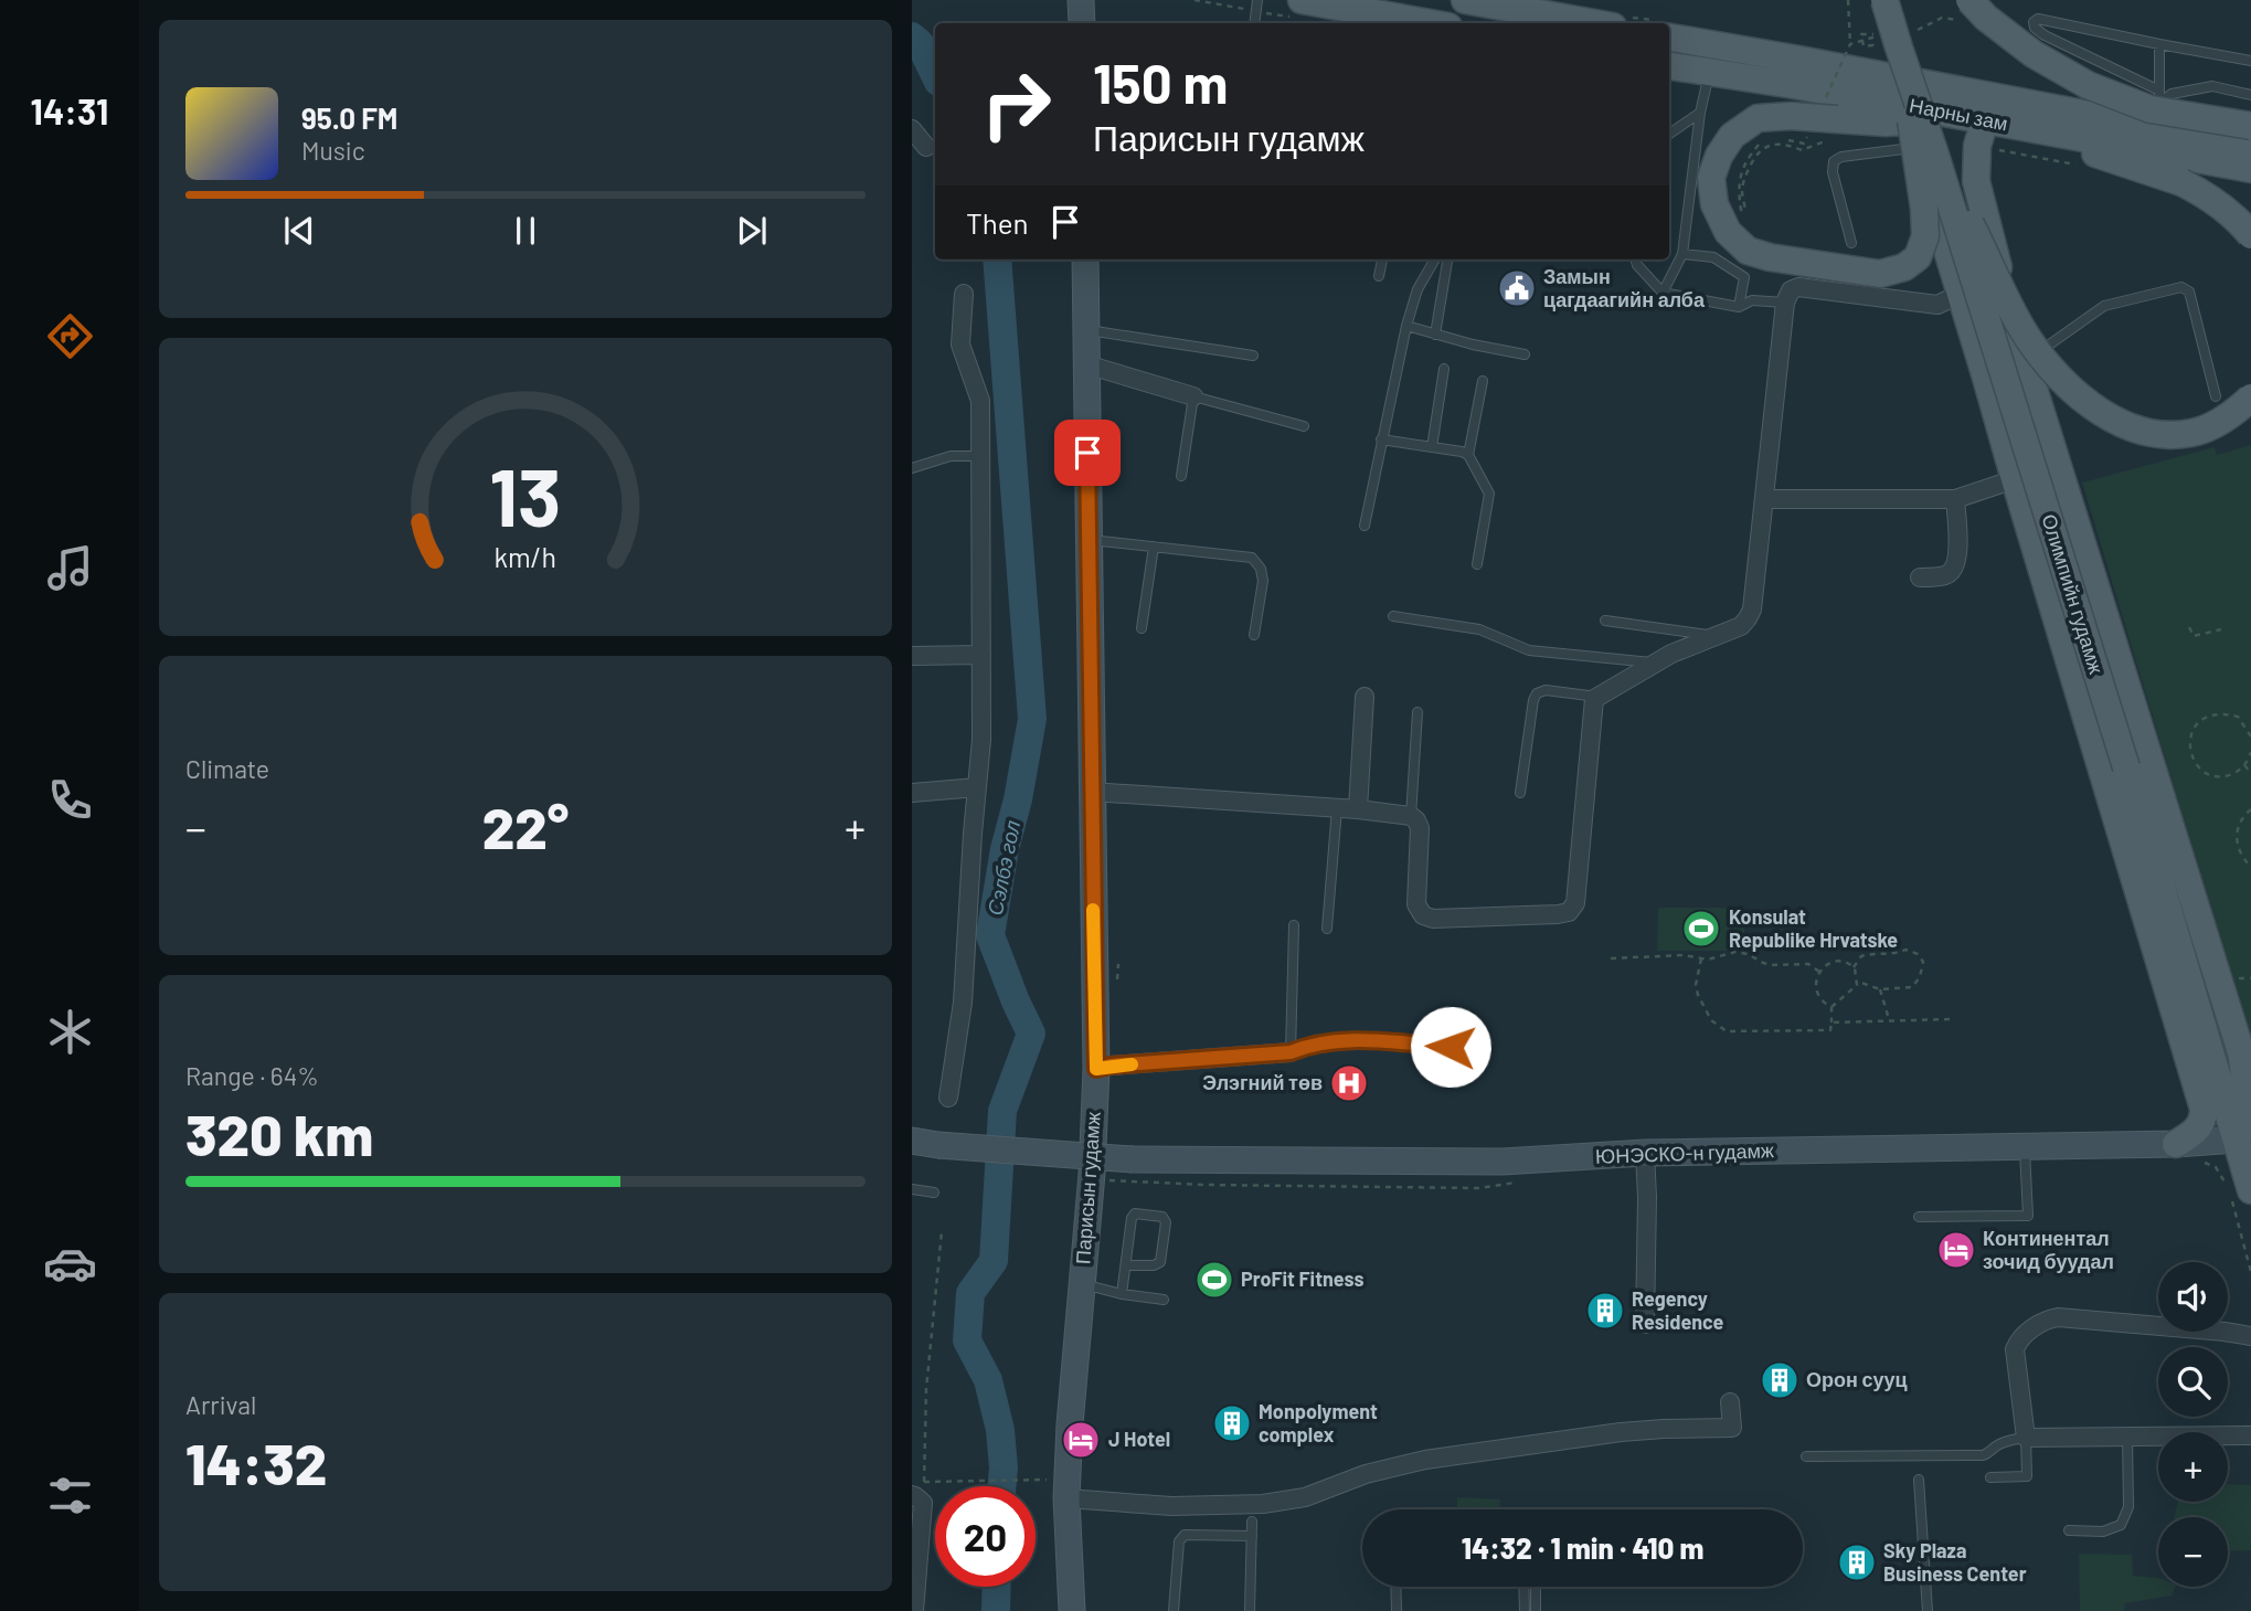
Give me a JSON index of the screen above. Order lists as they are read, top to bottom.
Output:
{
  "streets": {
    "main road": ["Нарны зам", "Олимпийн гудамж"],
    "street": ["ЮНЭСКО-н гудамж", "Парисын гудамж"]
  },
  "crossings": [
    ["Олимпийн гудамж", "ЮНЭСКО-н гудамж"]
  ],
  "water": ["Сэлбэ гол"],
  "places": {
    "public building": ["Замын цагдаагийн алба"],
    "sports": ["Konsulat Republike Hrvatske", "ProFit Fitness"],
    "hospital": ["Элэгний төв"],
    "hotel": ["Континентал зочид буудал", "J Hotel"],
    "building": [
      "Regency Residence",
      "Орон сууц",
      "Monpolyment complex",
      "Sky Plaza Business Center"
    ]
  },
  "page": {
    "tabs": "14:31",
    "turn": ["150 m", "Парисын гудамж"],
    "song": ["95.0 FM", "Music"],
    "then": "Then",
    "tile": [
      "Climate",
      ["Range · 64%", "320 km"],
      ["Arrival", "14:32"]
    ],
    "heat": ["−", "22°", "+"],
    "map_buttons": ["+", "−"],
    "limit": "20",
    "trip": "14:32 · 1 min · 410 m",
    "gauge": ["13", "km/h"]
  }
}
